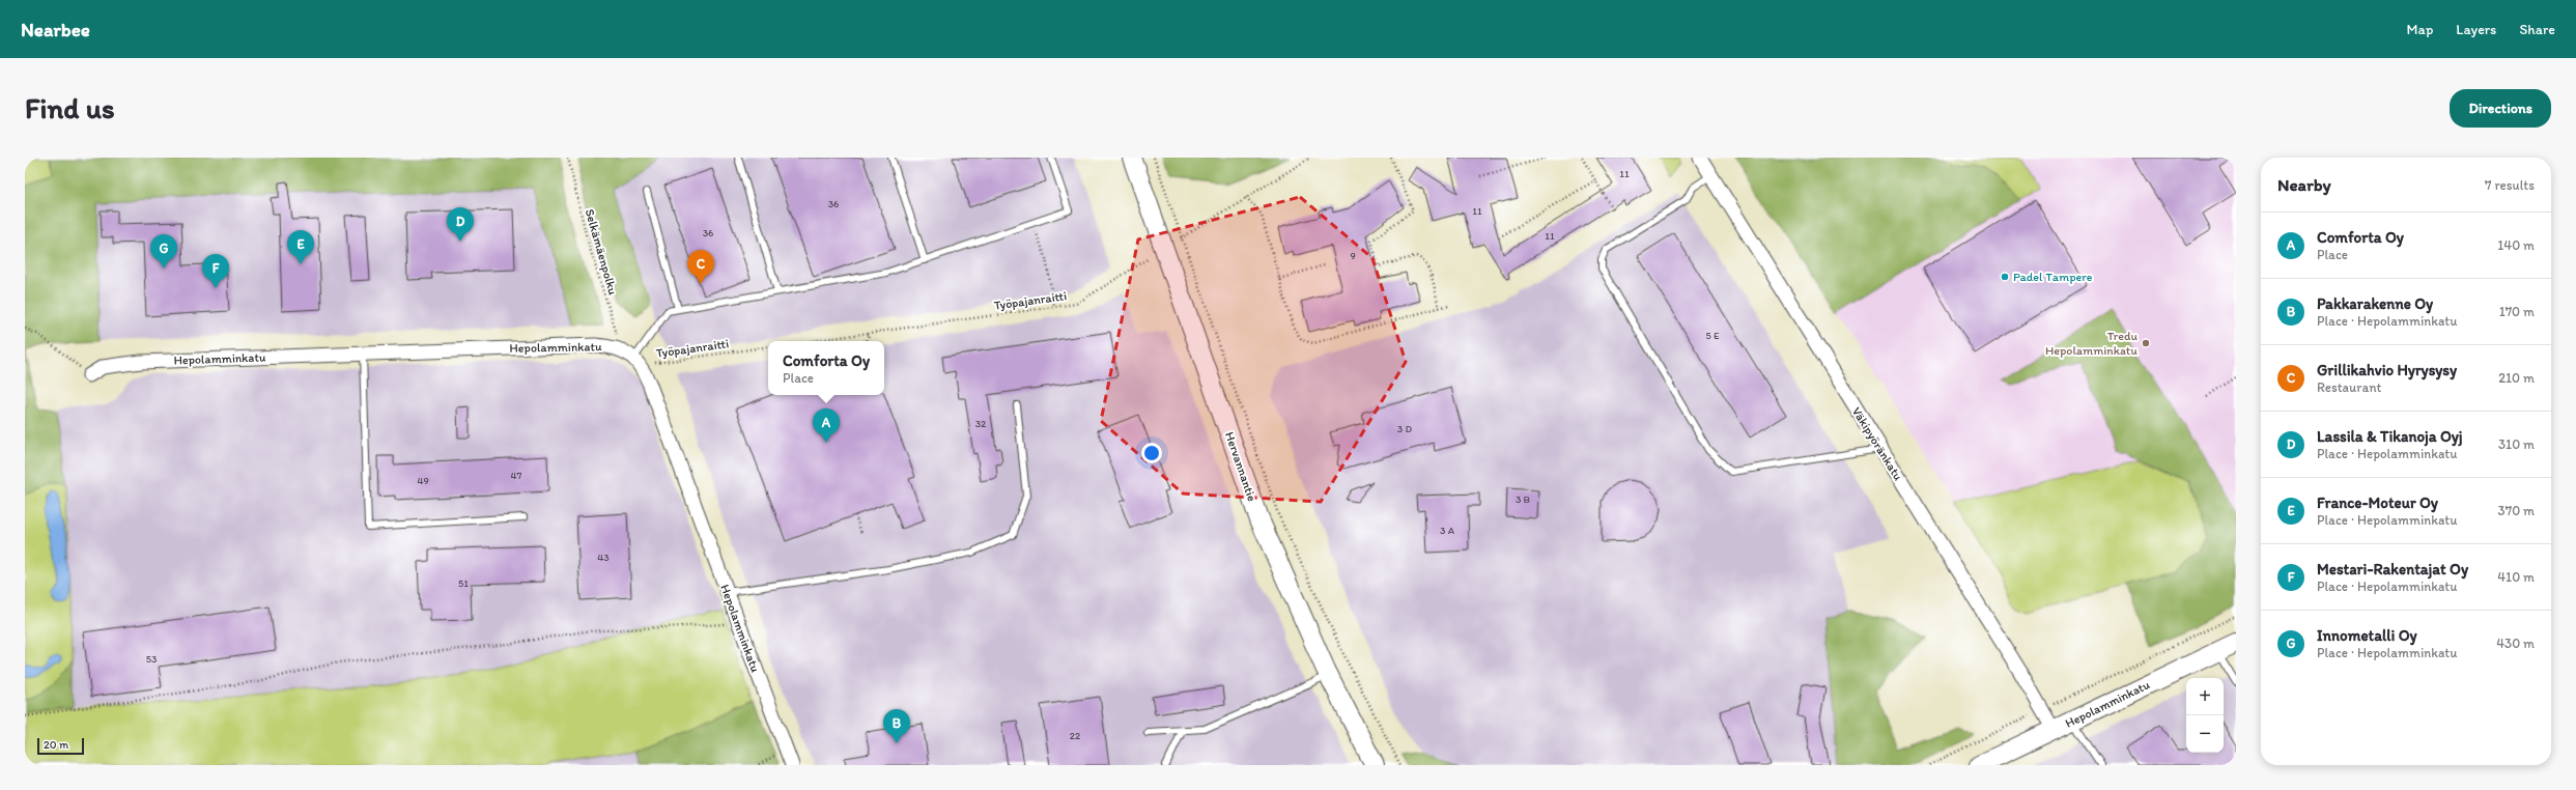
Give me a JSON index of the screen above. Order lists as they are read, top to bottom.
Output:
{
  "streets": {
    "main road": ["Hepolamminkatu", "Hervannantie"],
    "street": ["Väkipyöränkatu"],
    "path": ["Selkämäenpolku", "Työpajanraitti"]
  },
  "crossings": [
    ["Selkämäenpolku", "Hepolamminkatu"],
    ["Työpajanraitti", "Hepolamminkatu"],
    ["Työpajanraitti", "Hervannantie"],
    ["Hepolamminkatu", "Väkipyöränkatu"]
  ],
  "places": ["Padel Tampere", "Tredu Hepolamminkatu"],
  "house_numbers": [
    "11",
    "36",
    "11",
    "36",
    "11",
    "9",
    "5 E",
    "32",
    "3 D",
    "47",
    "49",
    "3 B",
    "3 A",
    "43",
    "51",
    "53",
    "22"
  ],
  "scale_bar": "20 m",
  "page": {
    "header": "Nearbee",
    "nav": ["Map", "Layers", "Share"],
    "buttons": "Directions",
    "title": "Find us",
    "heading": ["Nearby", "7 results"],
    "pins": [
      "D",
      "E",
      "G",
      "C",
      "F",
      "A",
      "B"
    ],
    "list": [
      {
        "mark": "A",
        "name": "Comforta Oy",
        "note": "Place",
        "value": "140 m"
      },
      {
        "mark": "B",
        "name": "Pakkarakenne Oy",
        "note": "Place · Hepolamminkatu",
        "value": "170 m"
      },
      {
        "mark": "C",
        "name": "Grillikahvio Hyrysysy",
        "note": "Restaurant",
        "value": "210 m"
      },
      {
        "mark": "D",
        "name": "Lassila & Tikanoja Oyj",
        "note": "Place · Hepolamminkatu",
        "value": "310 m"
      },
      {
        "mark": "E",
        "name": "France-Moteur Oy",
        "note": "Place · Hepolamminkatu",
        "value": "370 m"
      },
      {
        "mark": "F",
        "name": "Mestari-Rakentajat Oy",
        "note": "Place · Hepolamminkatu",
        "value": "410 m"
      },
      {
        "mark": "G",
        "name": "Innometalli Oy",
        "note": "Place · Hepolamminkatu",
        "value": "430 m"
      }
    ],
    "popup": ["Comforta Oy", "Place"],
    "map_buttons": ["+", "−"],
    "scale": "20 m"
  }
}
